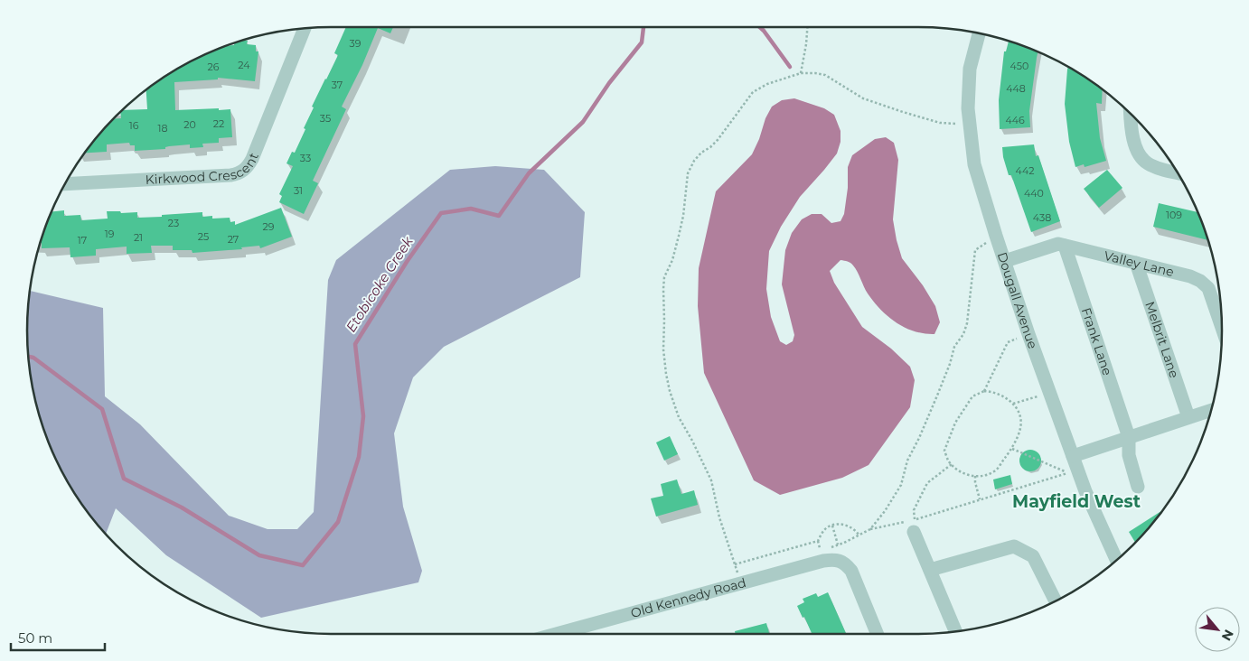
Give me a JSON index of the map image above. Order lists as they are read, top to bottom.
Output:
{
  "streets": {
    "street": [
      "Kirkwood Crescent",
      "Valley Lane",
      "Dougall Avenue",
      "Melbrit Lane",
      "Frank Lane",
      "Old Kennedy Road"
    ]
  },
  "crossings": [
    ["Valley Lane", "Dougall Avenue"],
    ["Valley Lane", "Melbrit Lane"],
    ["Valley Lane", "Frank Lane"]
  ],
  "districts": ["Mayfield West"],
  "water": ["Etobicoke Creek"],
  "house_numbers": [
    "39",
    "24",
    "450",
    "26",
    "37",
    "448",
    "35",
    "446",
    "22",
    "20",
    "16",
    "18",
    "33",
    "442",
    "31",
    "440",
    "109",
    "438",
    "23",
    "29",
    "19",
    "25",
    "21",
    "27",
    "17"
  ],
  "scale_bar": "50 m",
  "north": "bottom right"
}
